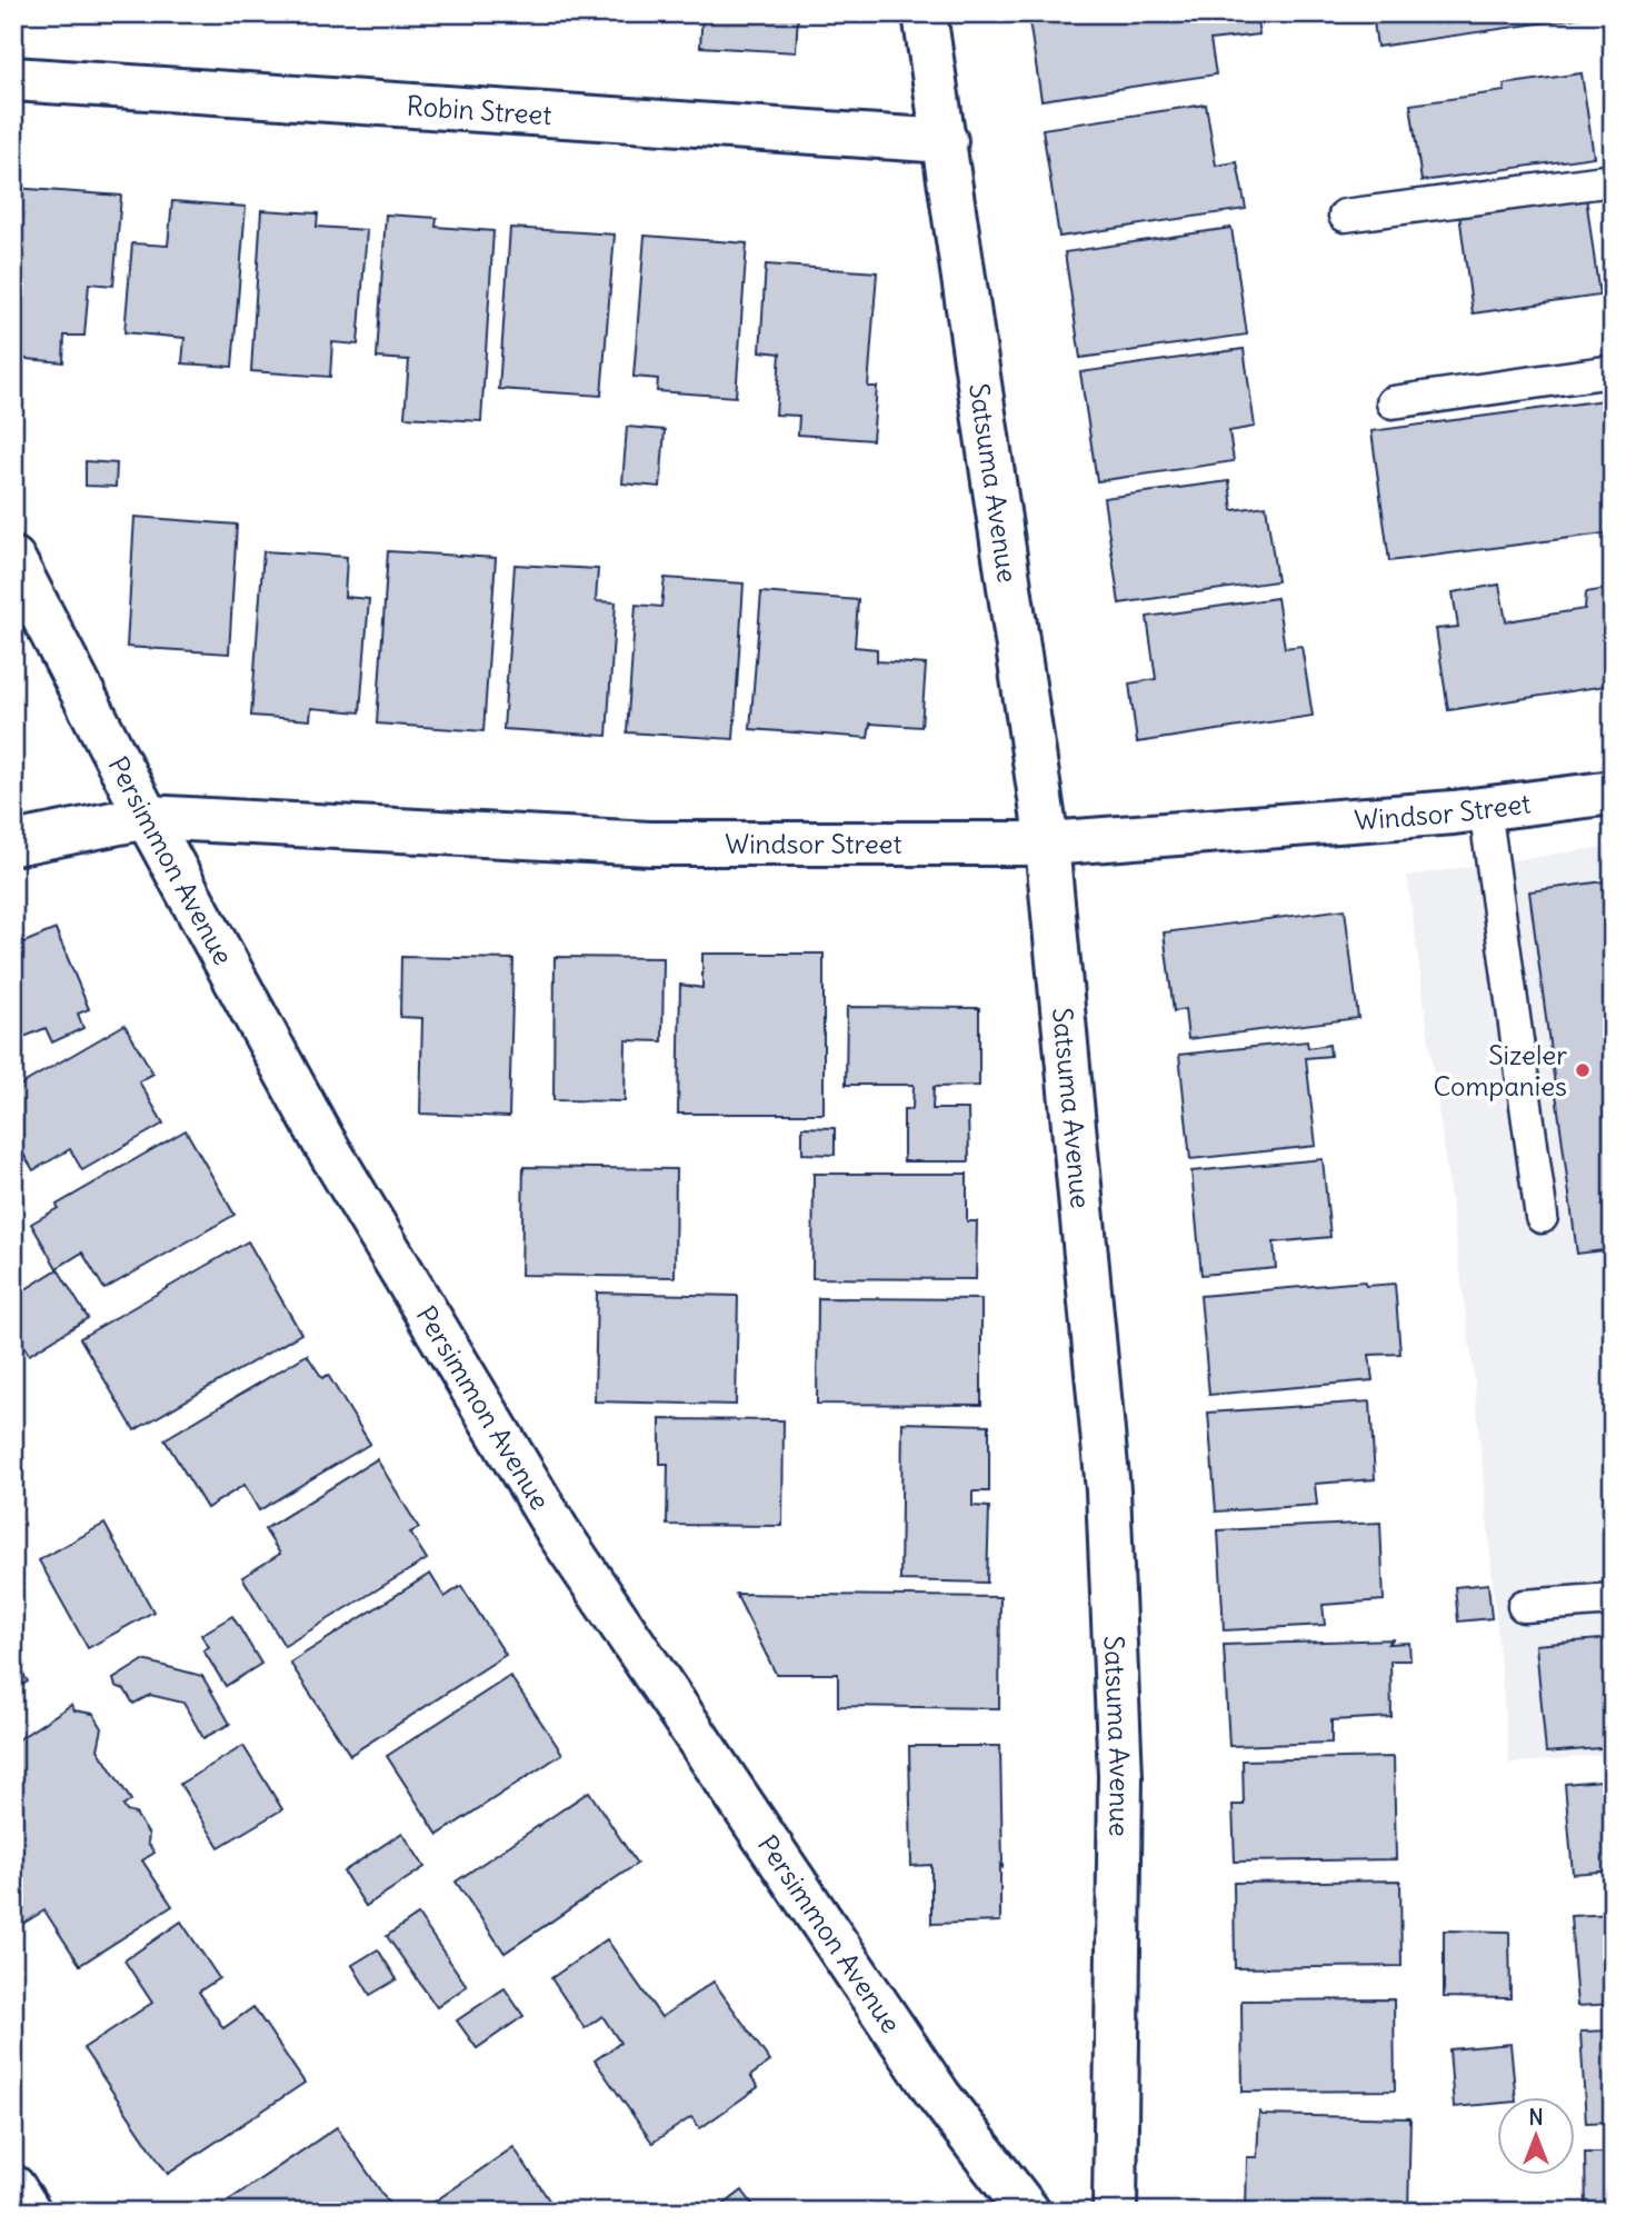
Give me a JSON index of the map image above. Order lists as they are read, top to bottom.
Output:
{
  "streets": {
    "street": [
      "Robin Street",
      "Satsuma Avenue",
      "Windsor Street",
      "Persimmon Avenue"
    ]
  },
  "crossings": [
    ["Robin Street", "Satsuma Avenue"],
    ["Satsuma Avenue", "Windsor Street"],
    ["Windsor Street", "Persimmon Avenue"]
  ],
  "places": ["Sizeler Companies"],
  "north": "top"
}
